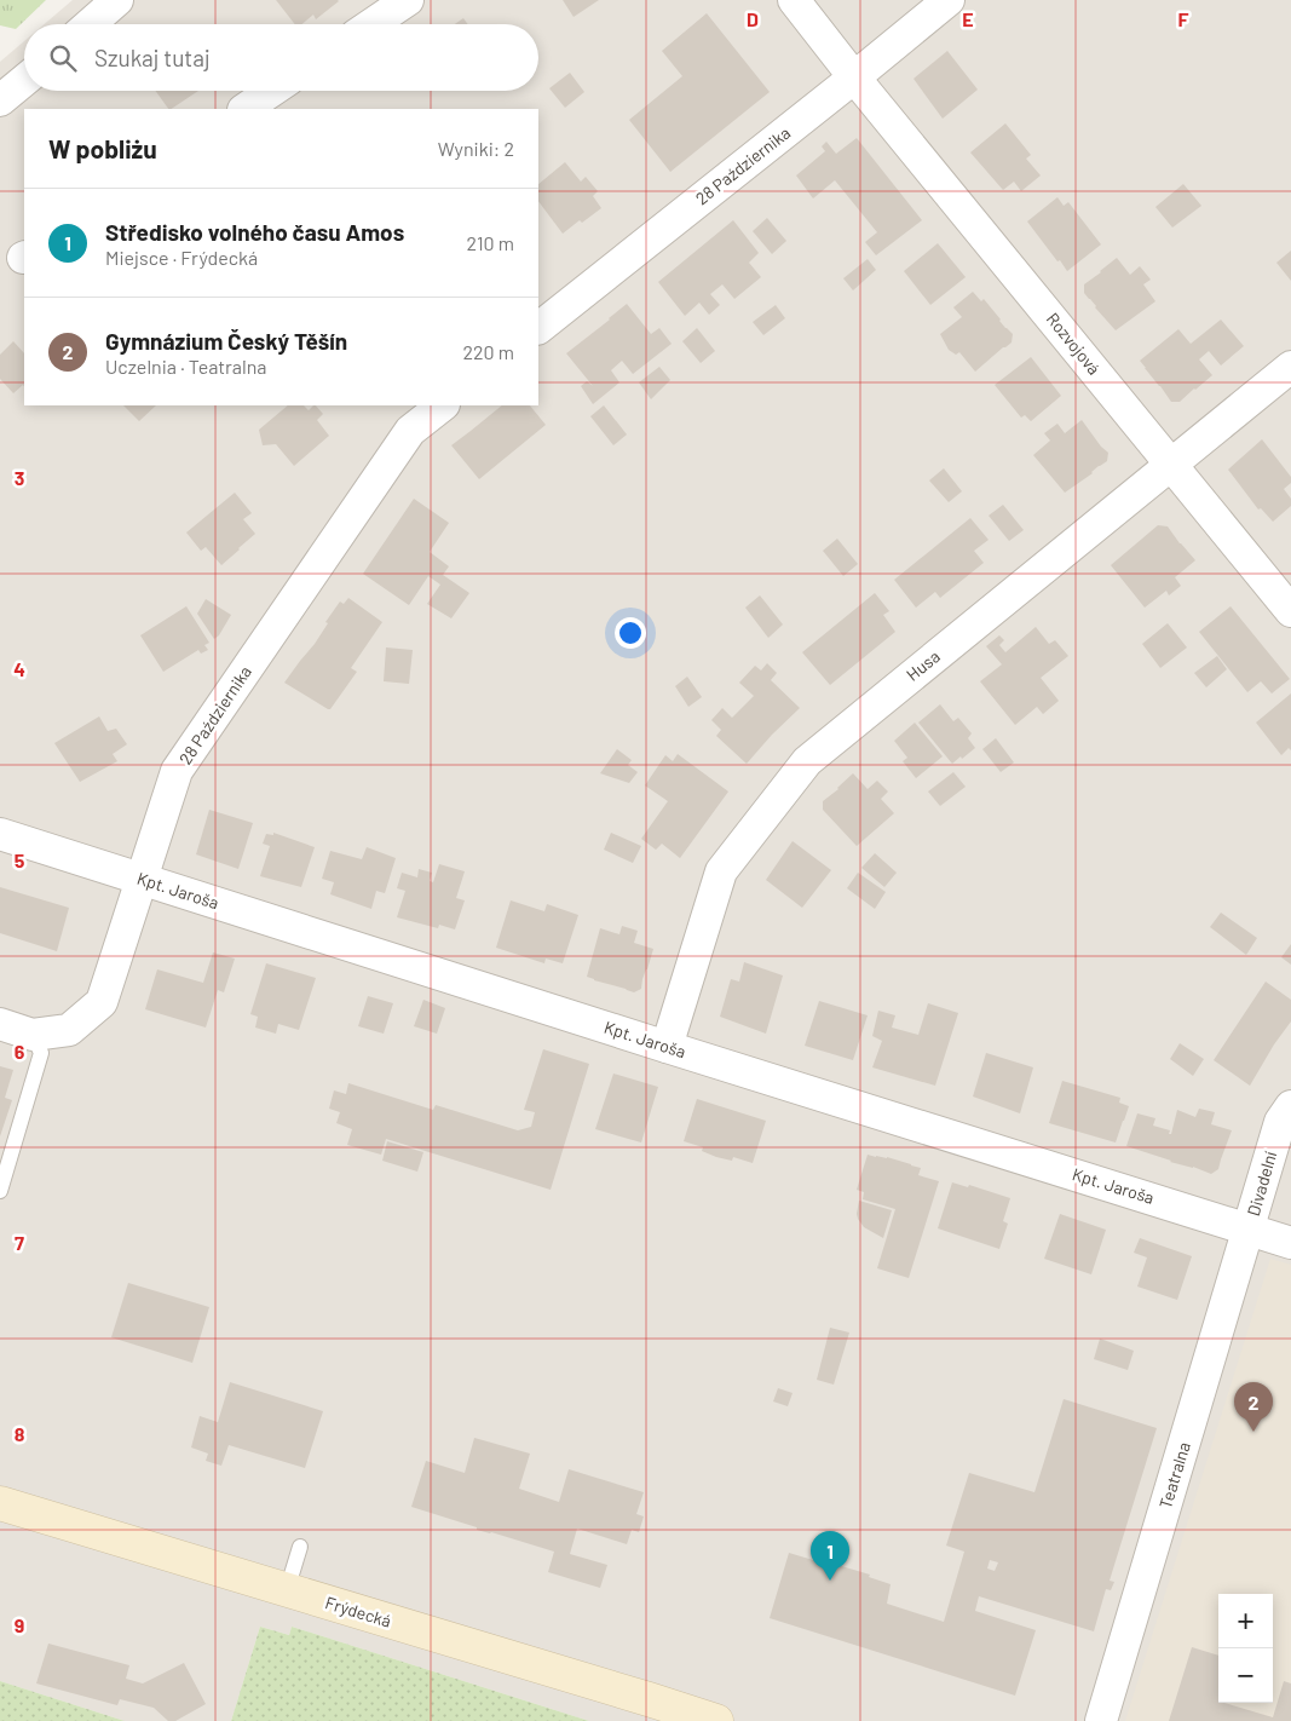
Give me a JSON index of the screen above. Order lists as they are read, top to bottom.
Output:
{
  "streets": {
    "main road": ["Frýdecká"],
    "street": [
      "28 Października",
      "Rozvojová",
      "Husa",
      "Kpt. Jaroša",
      "Divadelní",
      "Teatralna"
    ]
  },
  "crossings": [
    ["28 Października", "Rozvojová"],
    ["28 Października", "Kpt. Jaroša"],
    ["Rozvojová", "Husa"],
    ["Husa", "Kpt. Jaroša"],
    ["Kpt. Jaroša", "Divadelní"],
    ["Kpt. Jaroša", "Teatralna"],
    ["Divadelní", "Teatralna"]
  ],
  "page": {
    "search": "Szukaj tutaj",
    "heading": ["W pobliżu", "Wyniki: 2"],
    "list": [
      {
        "mark": "1",
        "name": "Středisko volného času Amos",
        "note": "Miejsce · Frýdecká",
        "value": "210 m"
      },
      {
        "mark": "2",
        "name": "Gymnázium Český Těšín",
        "note": "Uczelnia · Teatralna",
        "value": "220 m"
      }
    ],
    "pins": ["2", "1"],
    "map_buttons": ["+", "−"]
  },
  "grid": {
    "columns": ["D", "E", "F"],
    "rows": [
      "3",
      "4",
      "5",
      "6",
      "7",
      "8",
      "9"
    ]
  }
}
